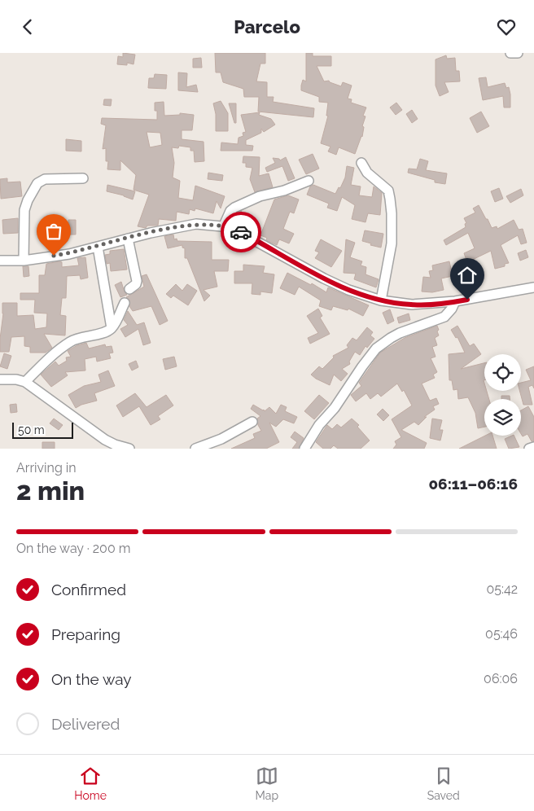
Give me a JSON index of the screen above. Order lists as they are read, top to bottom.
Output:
{
  "scale_bar": "50 m",
  "page": {
    "header": "Parcelo",
    "scale": "50 m",
    "heading": ["2 min", "Arriving in", "06:11–06:16"],
    "bar": "On the way · 200 m",
    "list": [
      ["Confirmed", "05:42"],
      ["Preparing", "05:46"],
      ["On the way", "06:06"],
      "Delivered"
    ],
    "tabs": ["Home", "Map", "Saved"]
  }
}
